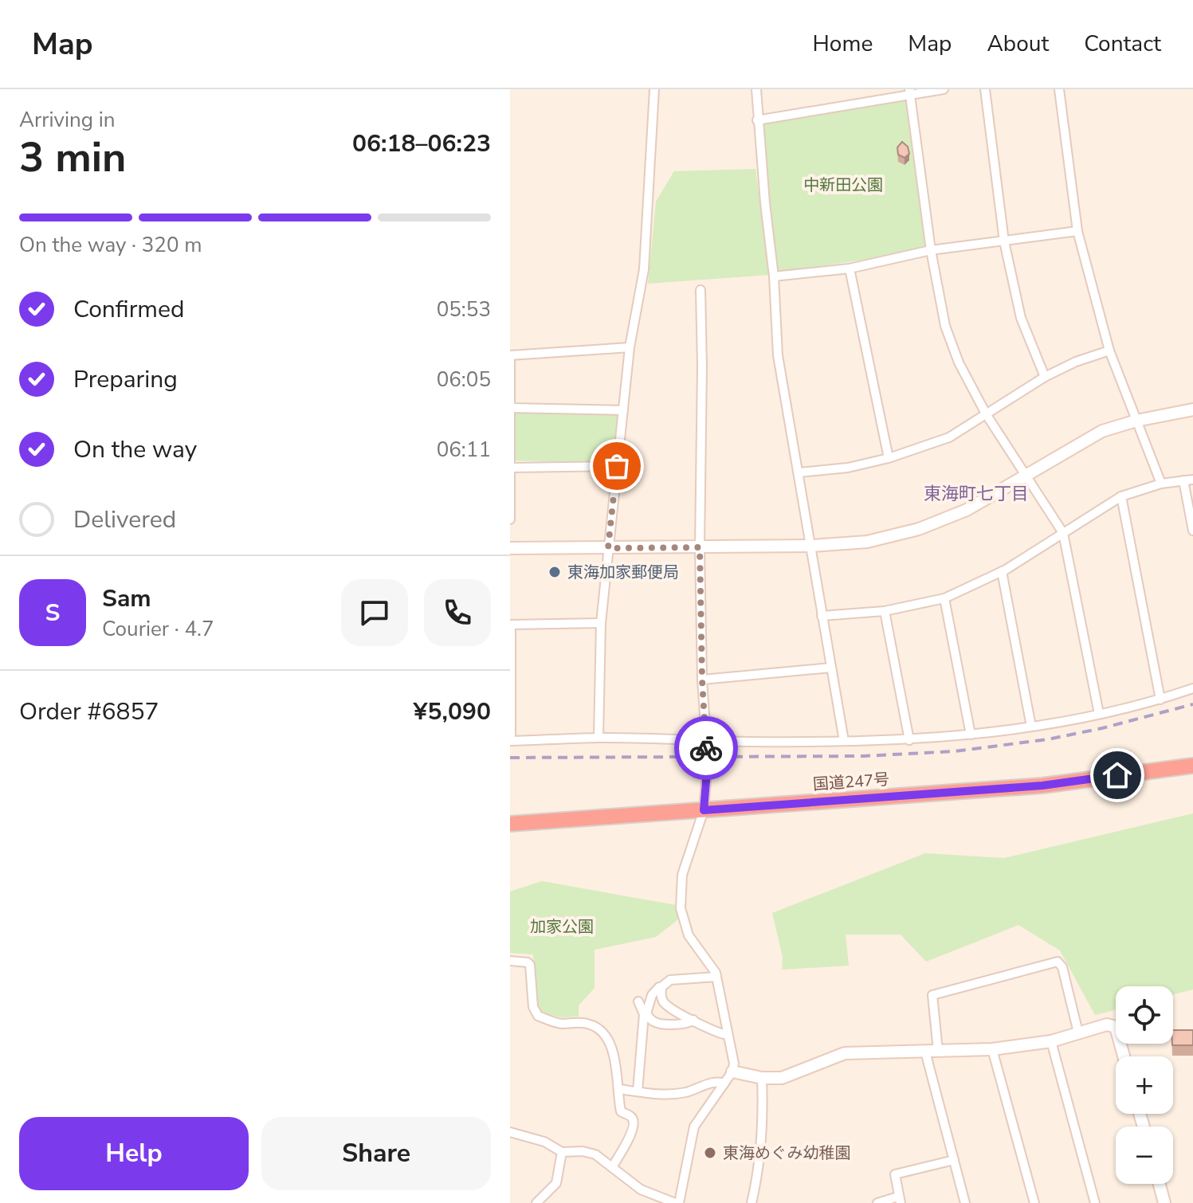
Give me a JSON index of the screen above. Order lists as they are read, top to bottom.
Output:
{
  "streets": {
    "highway": ["国道247号"]
  },
  "districts": ["東海町七丁目"],
  "parks": ["中新田公園", "加家公園"],
  "places": ["東海加家郵便局", "東海めぐみ幼稚園"],
  "page": {
    "header": "Map",
    "nav": [
      "Home",
      "Map",
      "About",
      "Contact"
    ],
    "heading": ["3 min", "Arriving in", "06:18–06:23"],
    "panel": [
      "Sam",
      "Courier · 4.7",
      "Order #6857",
      "¥5,090"
    ],
    "bar": "On the way · 320 m",
    "list": [
      ["Confirmed", "05:53"],
      ["Preparing", "06:05"],
      ["On the way", "06:11"],
      "Delivered"
    ],
    "round": "S",
    "map_buttons": ["+", "−"],
    "buttons": ["Help", "Share"]
  }
}
